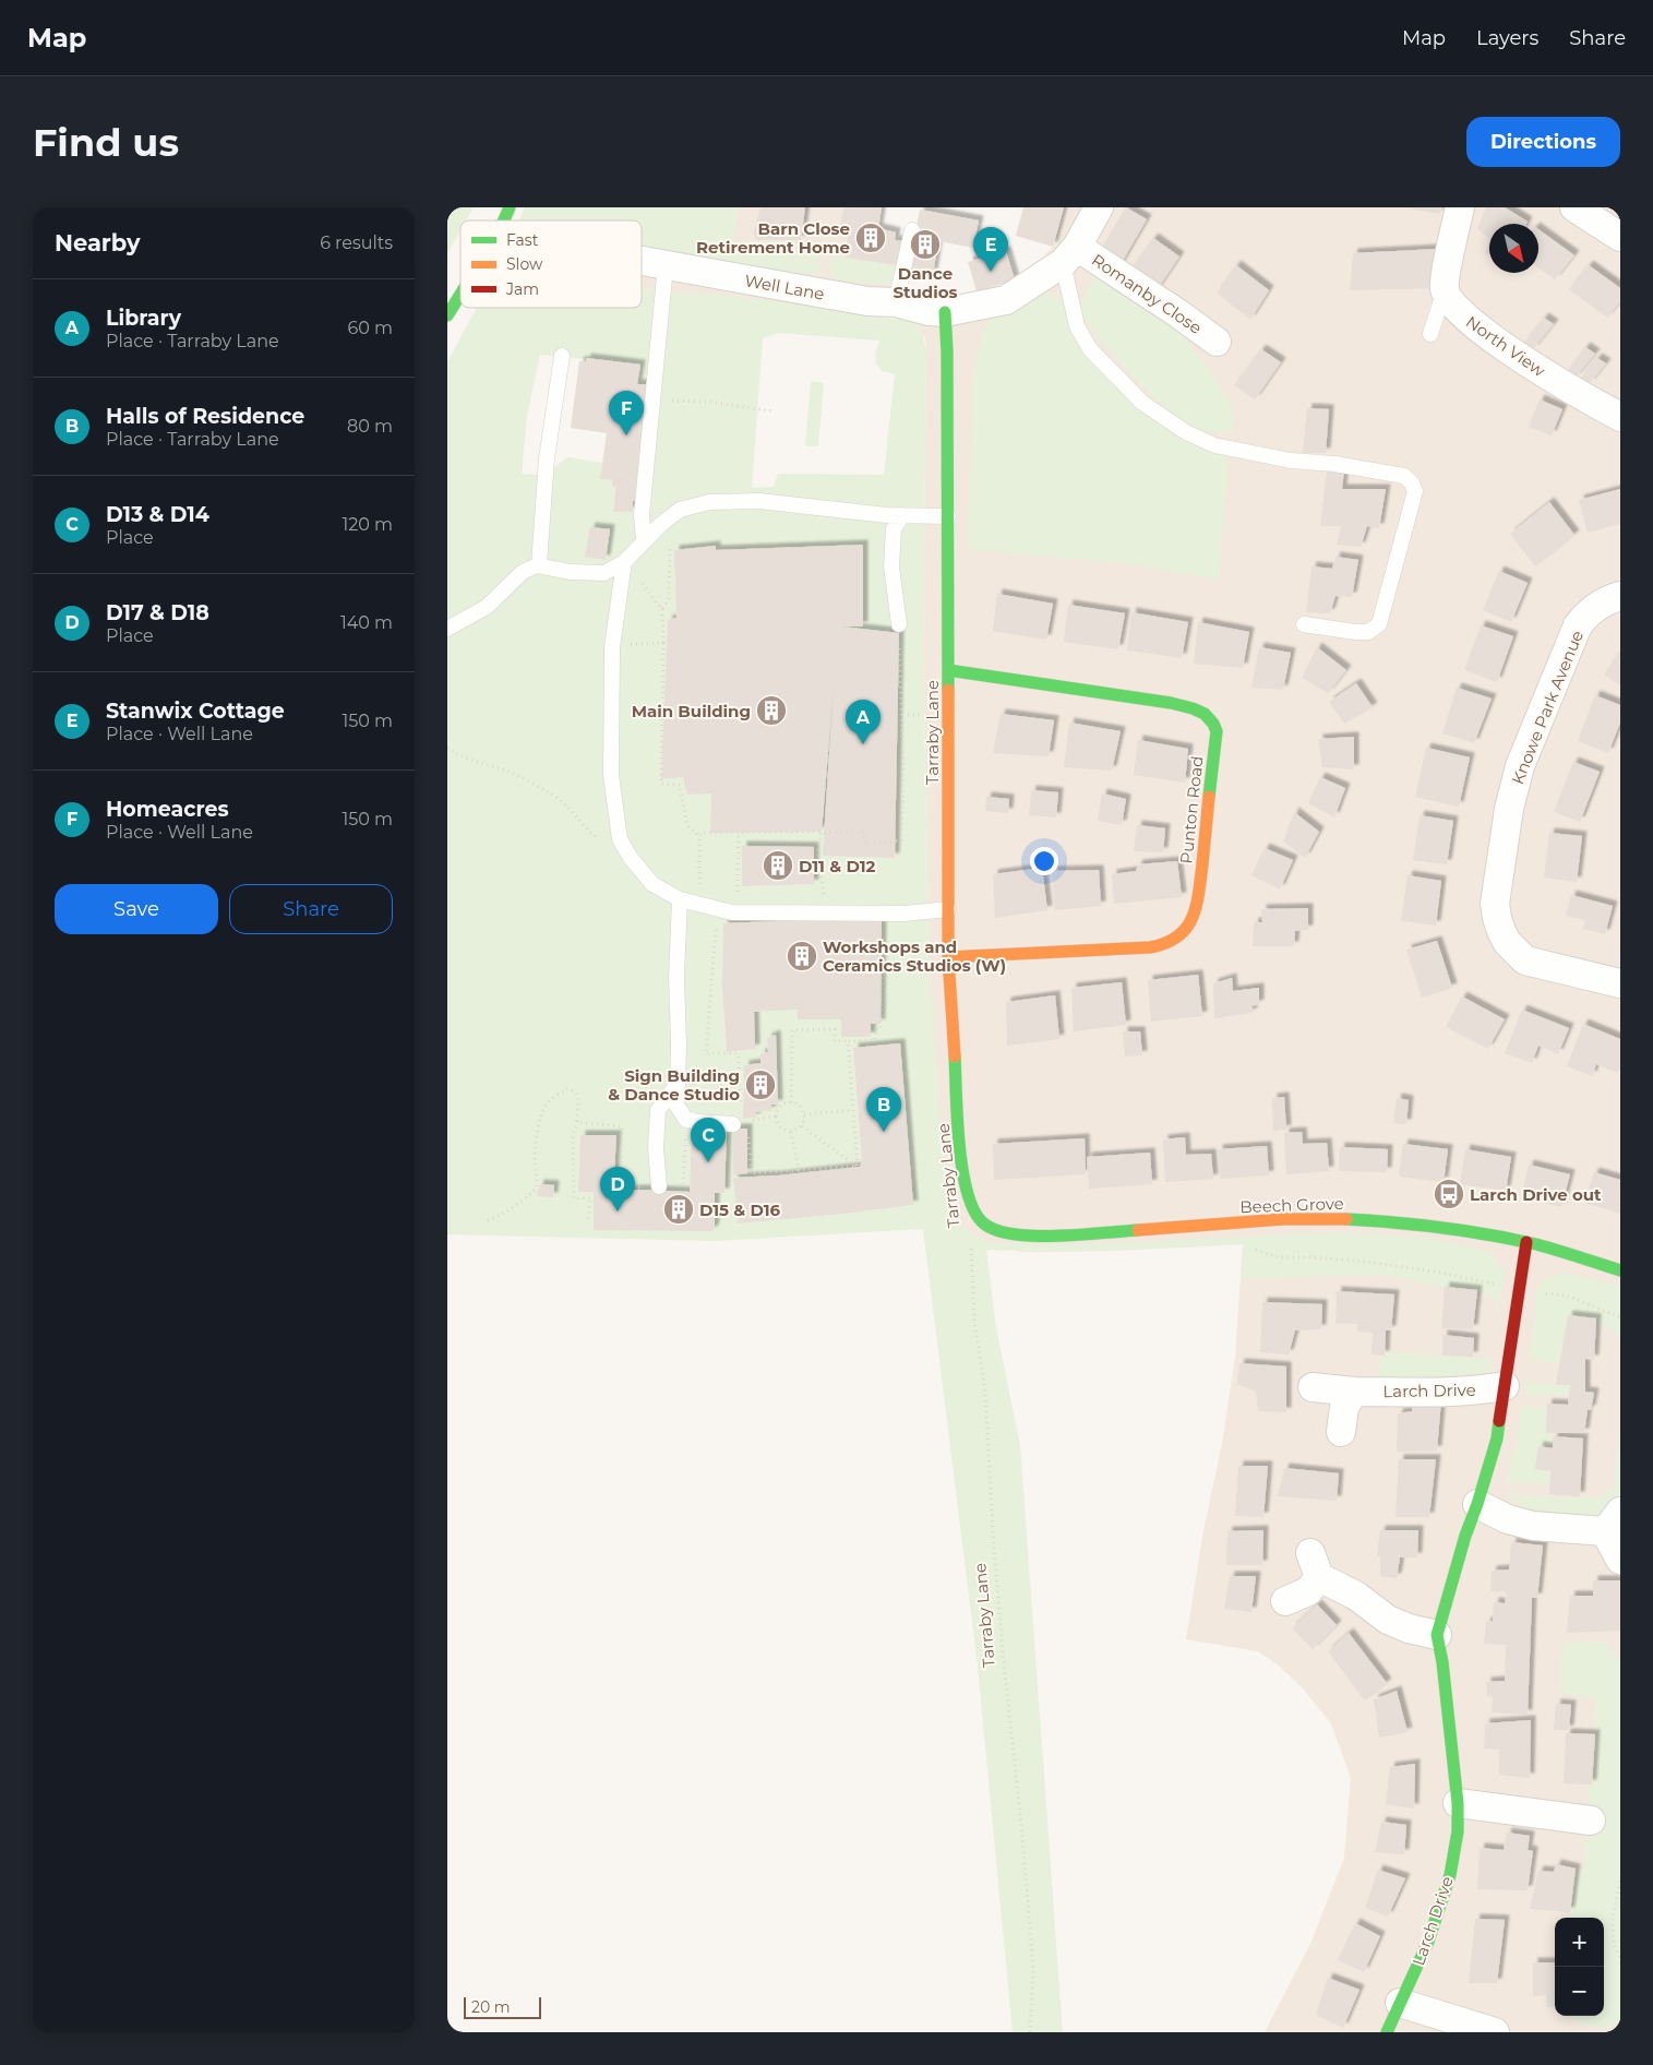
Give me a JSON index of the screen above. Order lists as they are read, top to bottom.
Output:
{
  "streets": {
    "street": [
      "Well Lane",
      "Romanby Close",
      "North View",
      "Knowe Park Avenue",
      "Tarraby Lane",
      "Punton Road",
      "Beech Grove",
      "Larch Drive"
    ]
  },
  "crossings": [
    ["Well Lane", "Romanby Close"],
    ["Well Lane", "Tarraby Lane"],
    ["Tarraby Lane", "Punton Road"],
    ["Tarraby Lane", "Beech Grove"],
    ["Beech Grove", "Larch Drive"]
  ],
  "places": {
    "building": [
      "Barn Close Retirement Home",
      "Dance Studios",
      "Main Building",
      "D11 & D12",
      "Workshops and Ceramics Studios (W)",
      "Sign Building & Dance Studio",
      "D15 & D16"
    ],
    "bus stop": ["Larch Drive out"]
  },
  "legend": ["Fast", "Slow", "Jam"],
  "scale_bar": "20 m",
  "north": "bottom right",
  "page": {
    "header": "Map",
    "nav": ["Map", "Layers", "Share"],
    "buttons": [
      "Directions",
      ["Save", "Share"]
    ],
    "title": "Find us",
    "heading": ["Nearby", "6 results"],
    "pins": [
      "E",
      "F",
      "A",
      "B",
      "C",
      "D"
    ],
    "list": [
      {
        "mark": "A",
        "name": "Library",
        "note": "Place · Tarraby Lane",
        "value": "60 m"
      },
      {
        "mark": "B",
        "name": "Halls of Residence",
        "note": "Place · Tarraby Lane",
        "value": "80 m"
      },
      {
        "mark": "C",
        "name": "D13 & D14",
        "note": "Place",
        "value": "120 m"
      },
      {
        "mark": "D",
        "name": "D17 & D18",
        "note": "Place",
        "value": "140 m"
      },
      {
        "mark": "E",
        "name": "Stanwix Cottage",
        "note": "Place · Well Lane",
        "value": "150 m"
      },
      {
        "mark": "F",
        "name": "Homeacres",
        "note": "Place · Well Lane",
        "value": "150 m"
      }
    ],
    "map_buttons": ["+", "−"],
    "scale": "20 m"
  }
}
